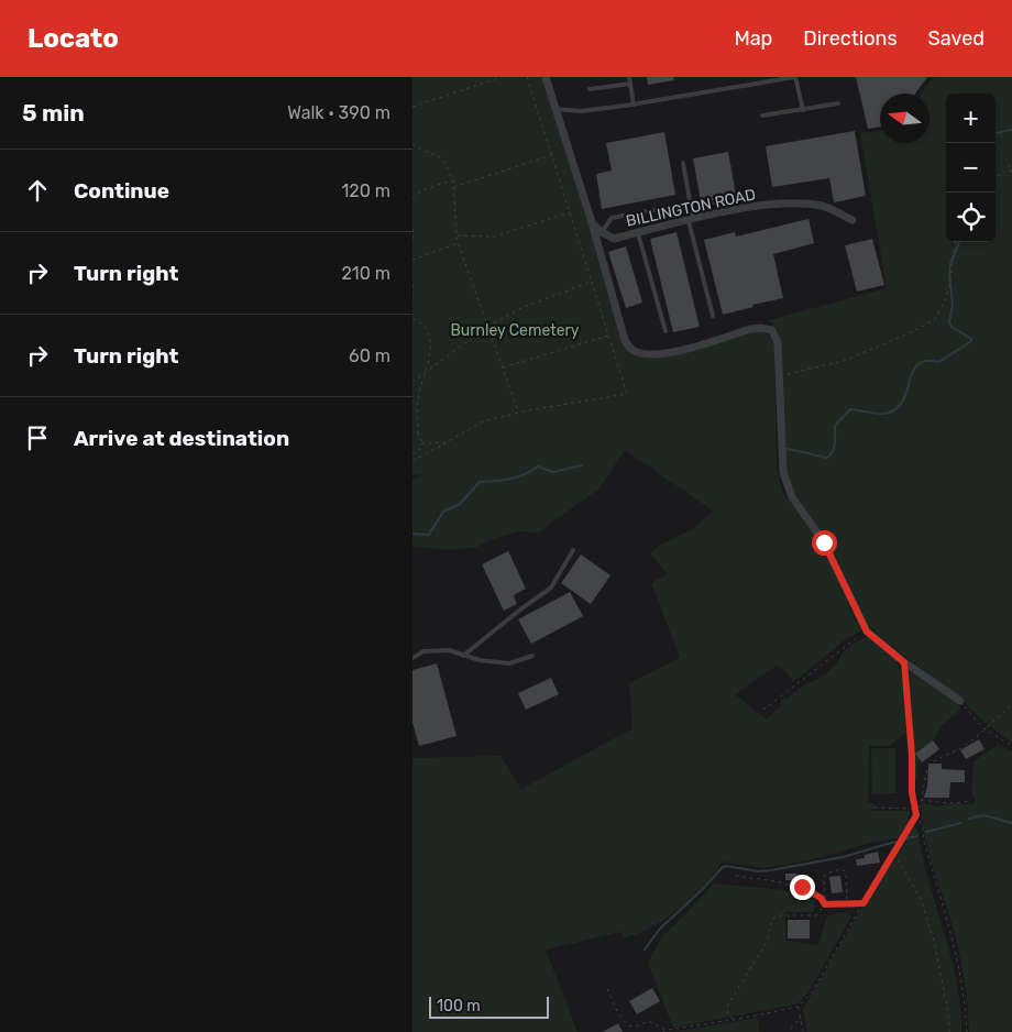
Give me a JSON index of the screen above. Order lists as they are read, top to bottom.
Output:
{
  "streets": {
    "street": ["BILLINGTON ROAD"]
  },
  "parks": ["Burnley Cemetery"],
  "scale_bar": "100 m",
  "north": "left",
  "page": {
    "header": "Locato",
    "nav": ["Map", "Directions", "Saved"],
    "heading": ["5 min", "Walk · 390 m"],
    "map_buttons": ["+", "−"],
    "list": [
      ["Continue", "120 m"],
      ["Turn right", "210 m"],
      ["Turn right", "60 m"],
      "Arrive at destination"
    ],
    "scale": "100 m"
  }
}
